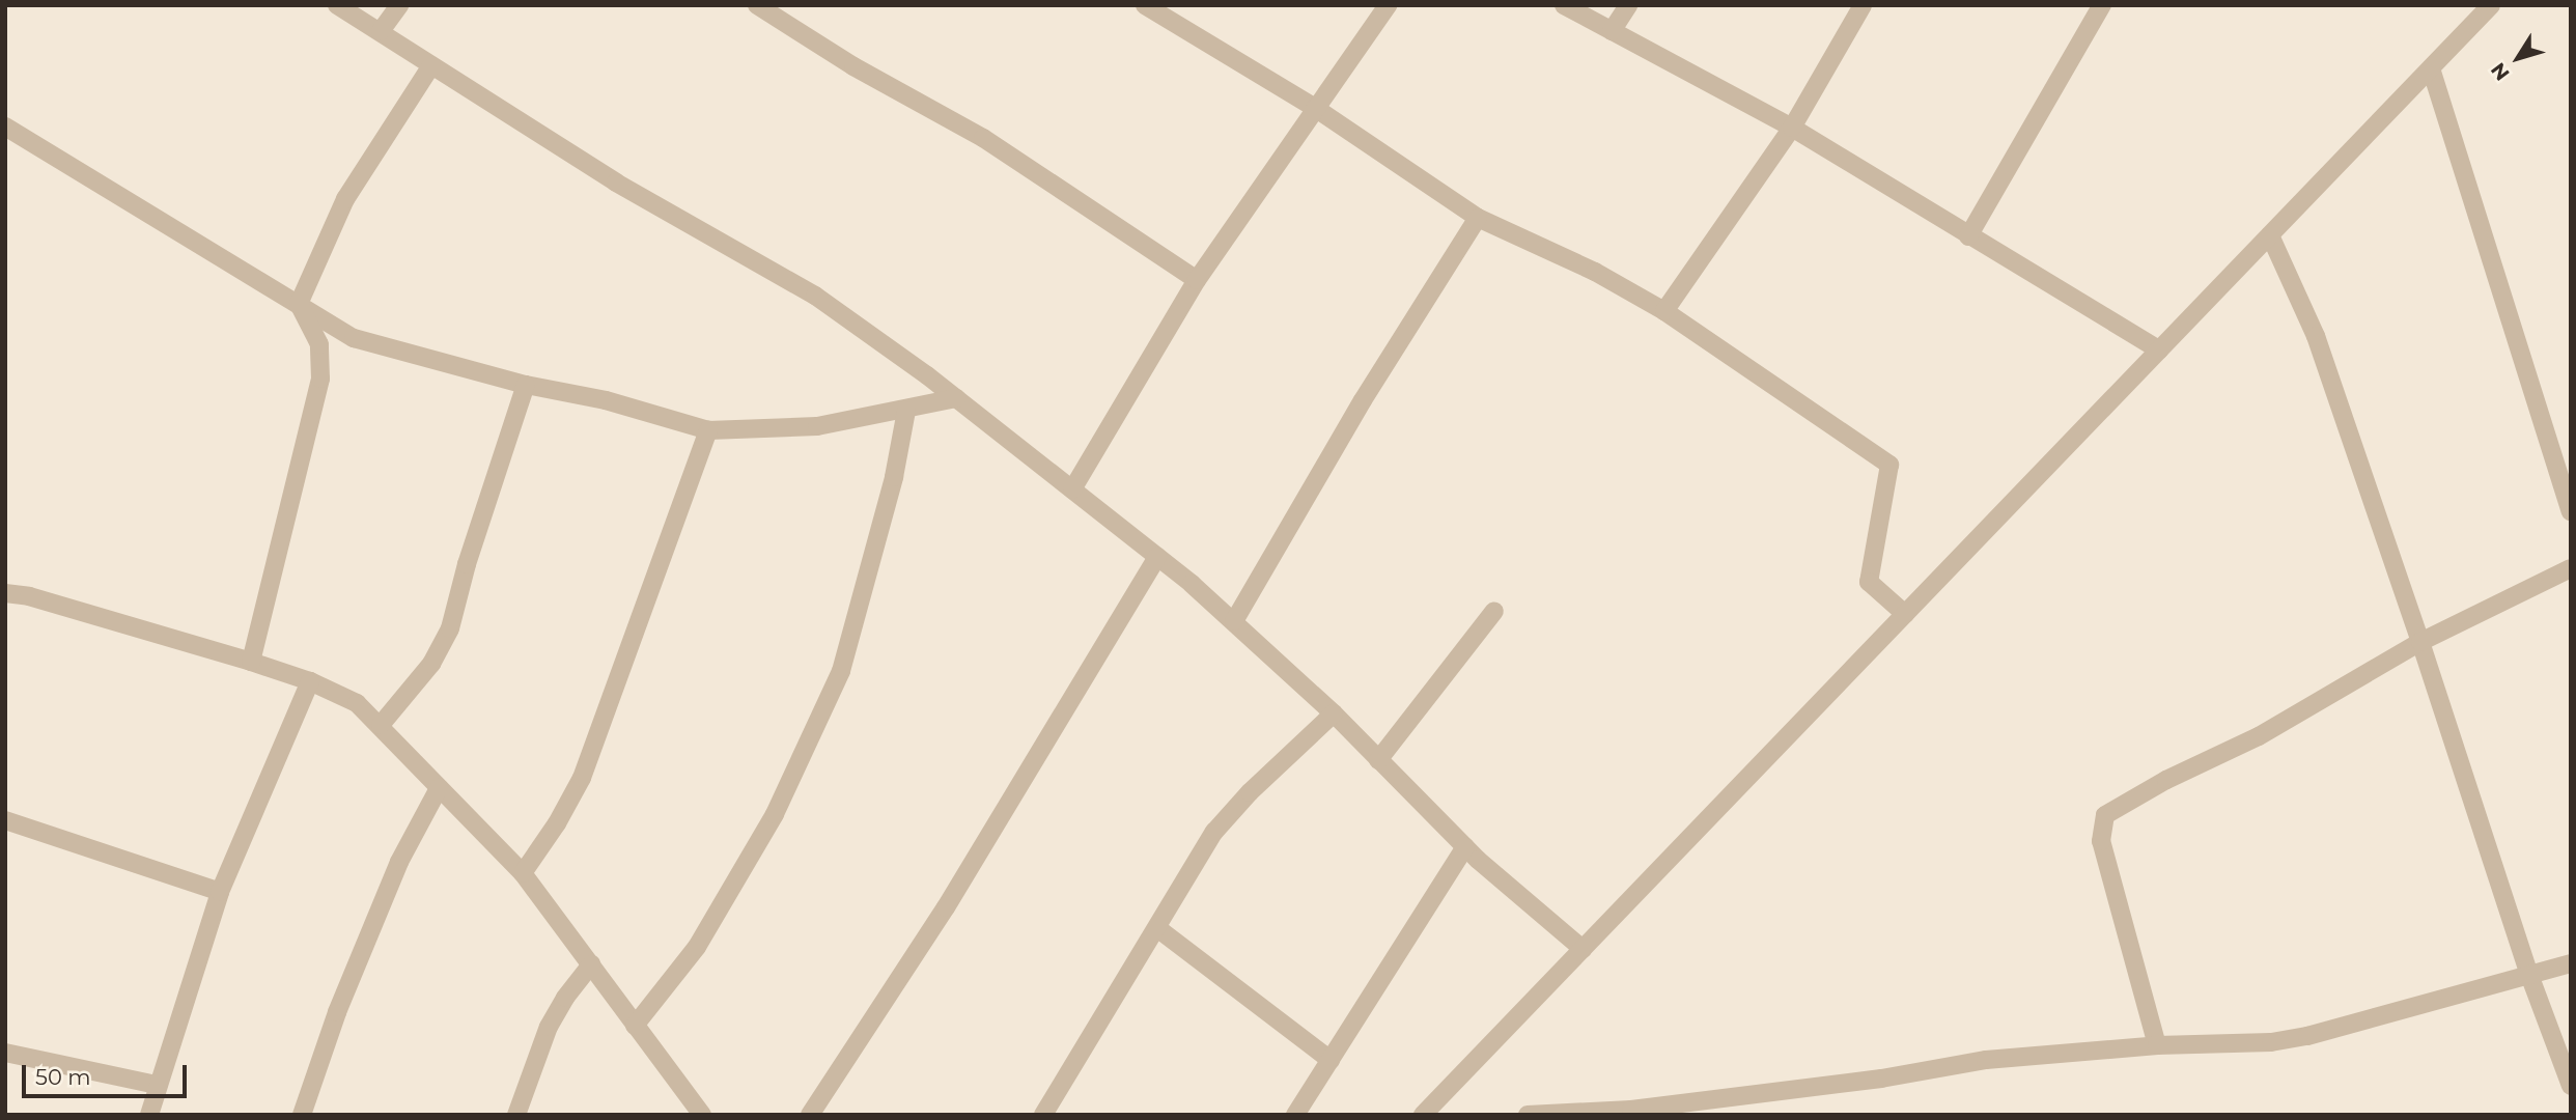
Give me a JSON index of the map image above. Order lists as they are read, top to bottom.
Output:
{
  "scale_bar": "50 m",
  "north": "bottom left"
}
